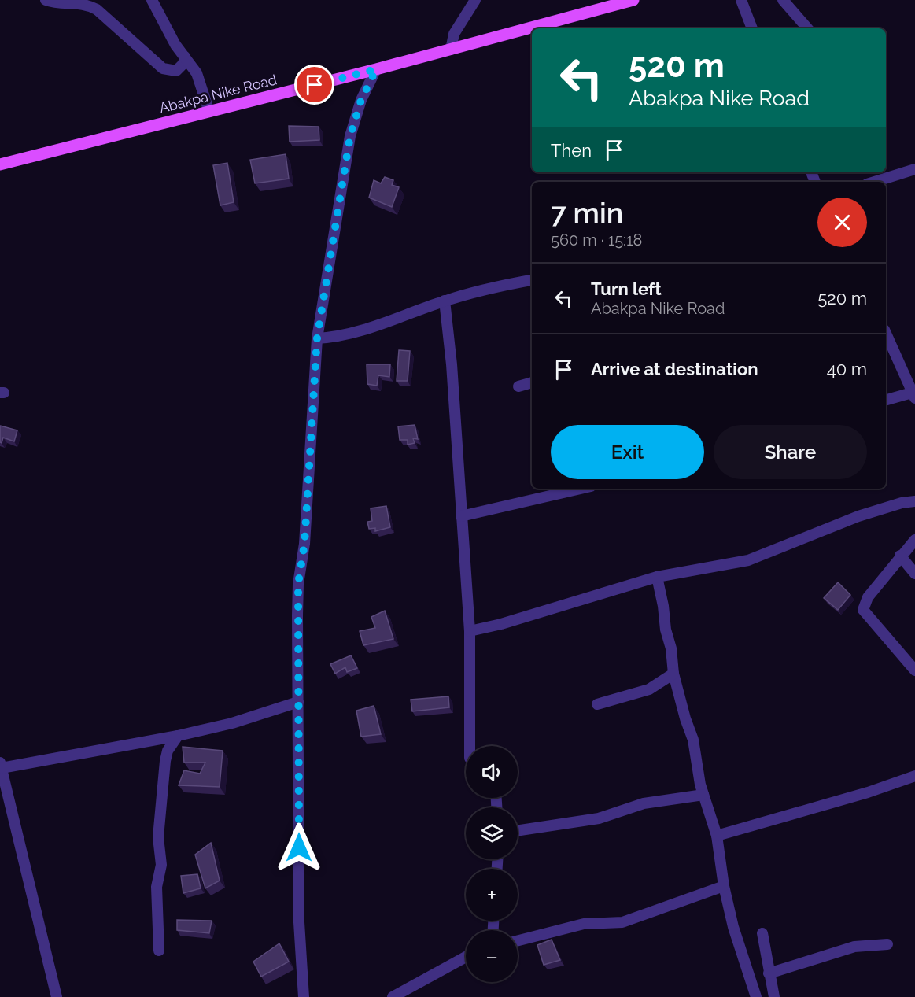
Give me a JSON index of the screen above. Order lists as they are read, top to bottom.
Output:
{
  "streets": {
    "main road": ["Abakpa Nike Road"]
  },
  "page": {
    "turn": ["520 m", "Abakpa Nike Road"],
    "then": "Then",
    "heading": ["7 min", "560 m · 15:18"],
    "list": [
      {
        "name": "Turn left",
        "note": "Abakpa Nike Road",
        "value": "520 m"
      },
      {
        "name": "Arrive at destination",
        "value": "40 m"
      }
    ],
    "buttons": ["Exit", "Share"],
    "map_buttons": ["+", "−"]
  }
}
